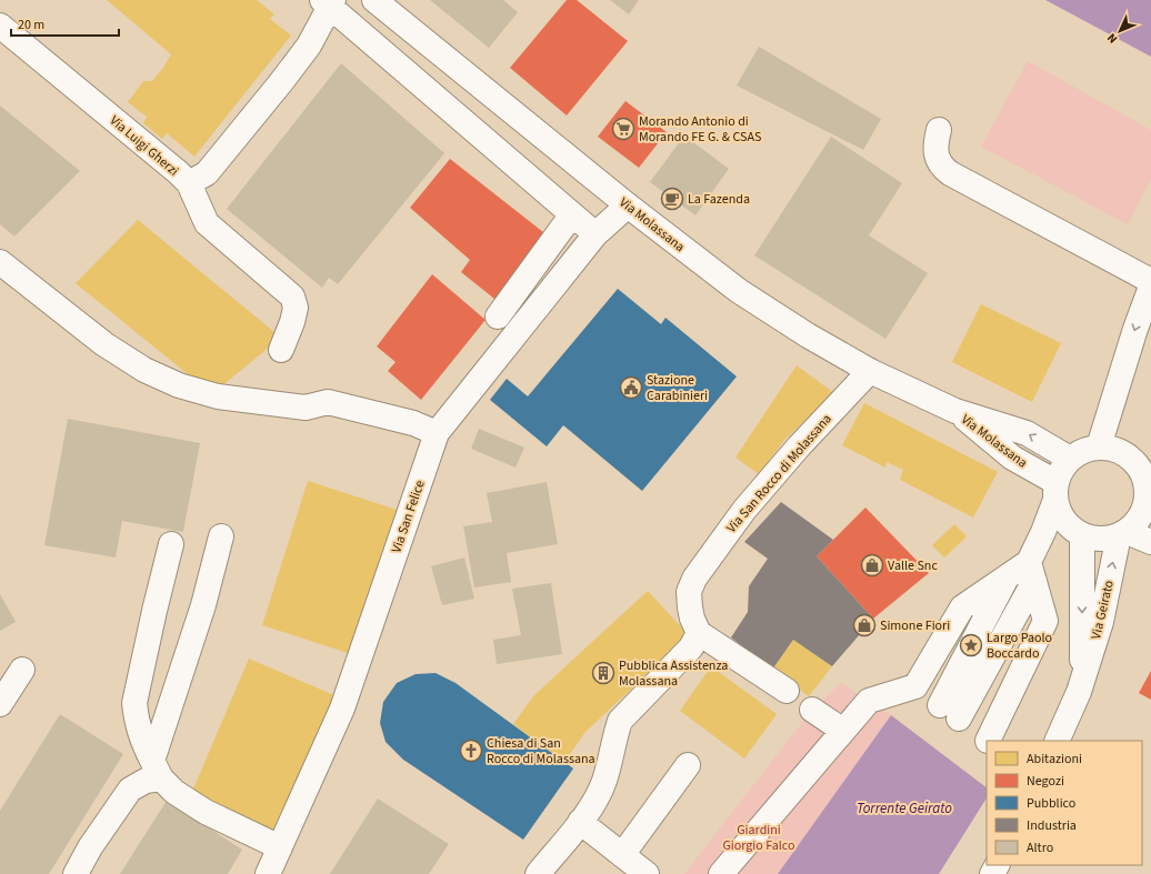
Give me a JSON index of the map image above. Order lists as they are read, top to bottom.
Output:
{
  "streets": {
    "street": [
      "Via Luigi Gherzi",
      "Via Molassana",
      "Via San Rocco di Molassana",
      "Via San Felice",
      "Via Geirato"
    ]
  },
  "crossings": [
    ["Via Molassana", "Via San Rocco di Molassana"],
    ["Via Molassana", "Via San Felice"],
    ["Via Molassana", "Via Geirato"]
  ],
  "water": ["Torrente Geirato"],
  "parks": ["Giardini Giorgio Falco"],
  "places": {
    "supermarket": ["Morando Antonio di Morando FE G. & CSAS"],
    "cafe": ["La Fazenda"],
    "public building": ["Stazione Carabinieri"],
    "shop": ["Valle Snc", "Simone Fiori"],
    "place": ["Largo Paolo Boccardo"],
    "building": ["Pubblica Assistenza Molassana"],
    "church": ["Chiesa di San Rocco di Molassana"]
  },
  "legend": [
    "Abitazioni",
    "Negozi",
    "Pubblico",
    "Industria",
    "Altro"
  ],
  "scale_bar": "20 m",
  "north": "bottom left"
}
